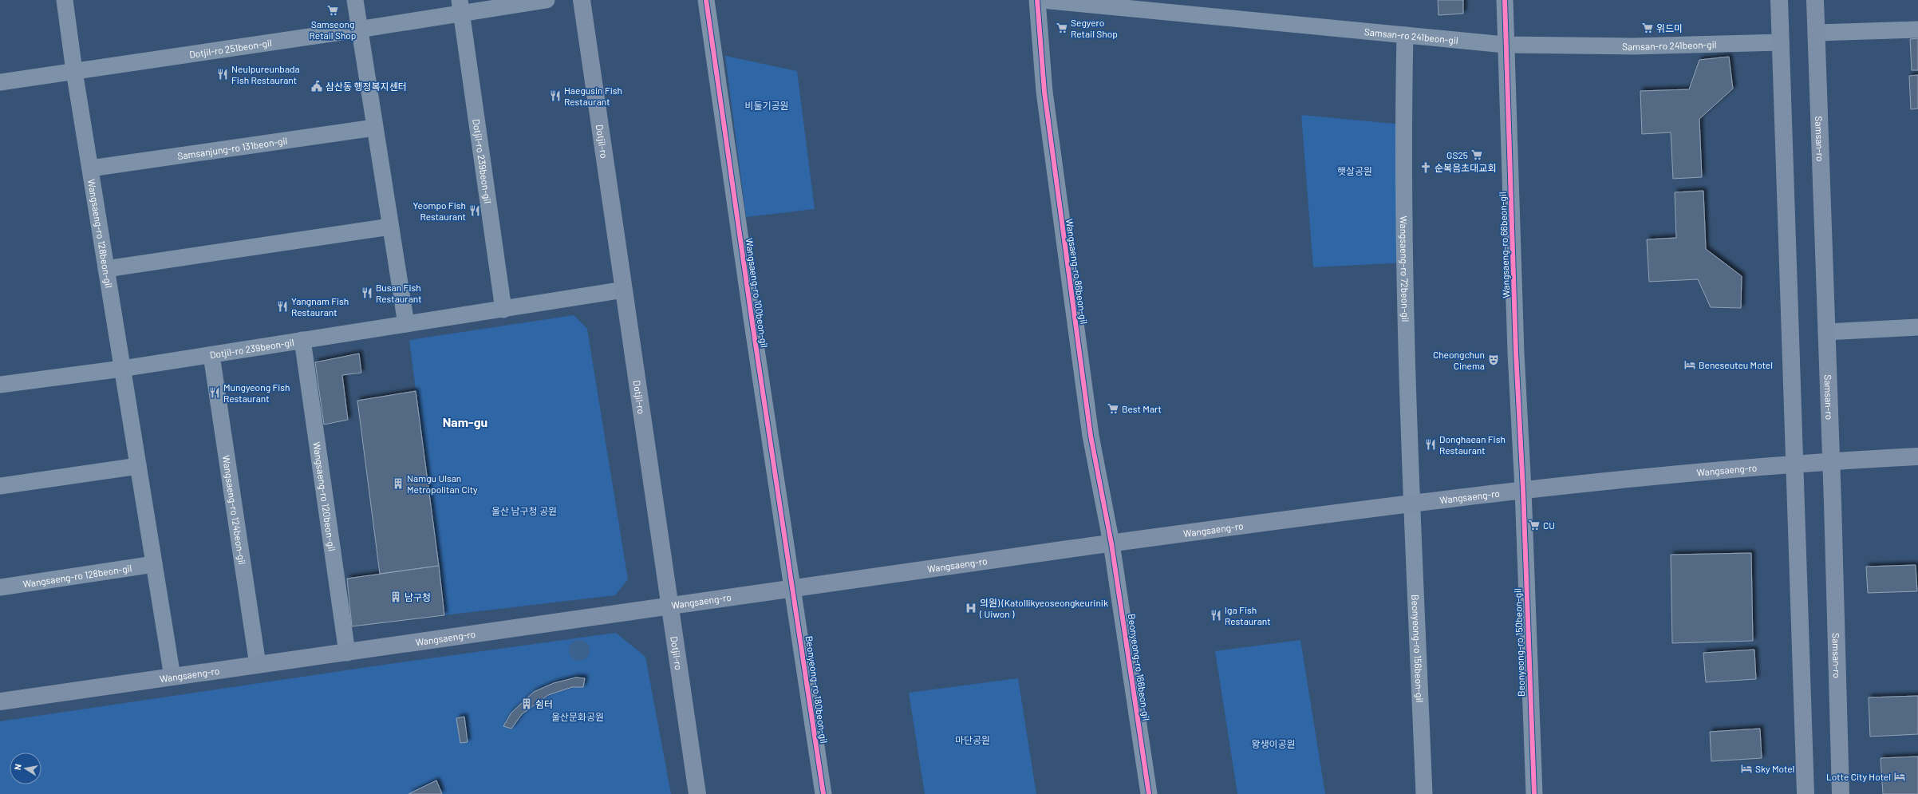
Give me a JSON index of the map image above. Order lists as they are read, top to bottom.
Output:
{
  "streets": {
    "main road": ["Samsan-ro", "Dotjil-ro", "Wangsaeng-ro"],
    "street": [
      "Samsan-ro 241beon-gil",
      "Dotjil-ro 251beon-gil",
      "Samsanjung-ro 131beon-gil",
      "Dotjil-ro 239beon-gil",
      "Wangsaeng-ro 128beon-gil",
      "Wangsaeng-ro 66beon-gil",
      "Wangsaeng-ro 72beon-gil",
      "Wangsaeng-ro 86beon-gil",
      "Wangsaeng-ro 100beon-gil",
      "Wangsaeng-ro 120beon-gil",
      "Wangsaeng-ro 124beon-gil",
      "Beonyeong-ro 150beon-gil",
      "Beonyeong-ro 156beon-gil",
      "Beonyeong-ro 166beon-gil",
      "Beonyeong-ro 180beon-gil"
    ]
  },
  "crossings": [
    ["Samsan-ro 241beon-gil", "Wangsaeng-ro 66beon-gil"],
    ["Samsan-ro 241beon-gil", "Wangsaeng-ro 72beon-gil"],
    ["Dotjil-ro 251beon-gil", "Dotjil-ro 239beon-gil"],
    ["Dotjil-ro 251beon-gil", "Wangsaeng-ro 128beon-gil"],
    ["Samsan-ro", "Wangsaeng-ro"],
    ["Dotjil-ro", "Dotjil-ro 239beon-gil"],
    ["Dotjil-ro", "Wangsaeng-ro"],
    ["Samsanjung-ro 131beon-gil", "Wangsaeng-ro 128beon-gil"],
    ["Dotjil-ro 239beon-gil", "Wangsaeng-ro 128beon-gil"],
    ["Dotjil-ro 239beon-gil", "Wangsaeng-ro 120beon-gil"],
    ["Dotjil-ro 239beon-gil", "Wangsaeng-ro 124beon-gil"],
    ["Wangsaeng-ro 128beon-gil", "Wangsaeng-ro"],
    ["Wangsaeng-ro 66beon-gil", "Wangsaeng-ro"],
    ["Wangsaeng-ro 66beon-gil", "Beonyeong-ro 150beon-gil"],
    ["Wangsaeng-ro 72beon-gil", "Wangsaeng-ro"],
    ["Wangsaeng-ro 72beon-gil", "Beonyeong-ro 156beon-gil"],
    ["Wangsaeng-ro 86beon-gil", "Wangsaeng-ro"],
    ["Wangsaeng-ro 86beon-gil", "Beonyeong-ro 166beon-gil"],
    ["Wangsaeng-ro 100beon-gil", "Wangsaeng-ro"],
    ["Wangsaeng-ro 100beon-gil", "Beonyeong-ro 180beon-gil"],
    ["Wangsaeng-ro", "Wangsaeng-ro 120beon-gil"],
    ["Wangsaeng-ro", "Wangsaeng-ro 124beon-gil"],
    ["Wangsaeng-ro", "Beonyeong-ro 150beon-gil"],
    ["Wangsaeng-ro", "Beonyeong-ro 156beon-gil"],
    ["Wangsaeng-ro", "Beonyeong-ro 166beon-gil"],
    ["Wangsaeng-ro", "Beonyeong-ro 180beon-gil"]
  ],
  "districts": ["Nam-gu"],
  "parks": [
    "비둘기공원",
    "햇살공원",
    "울산 남구청 공원",
    "울산문화공원",
    "마단공원",
    "왕생이공원"
  ],
  "places": {
    "supermarket": [
      "Samseong Retail Shop",
      "Segyero Retail Shop",
      "위드미",
      "GS25",
      "Best Mart",
      "CU"
    ],
    "restaurant": [
      "Neulpureunbada Fish Restaurant",
      "Haegusin Fish Restaurant",
      "Yeompo Fish Restaurant",
      "Busan Fish Restaurant",
      "Yangnam Fish Restaurant",
      "Mungyeong Fish Restaurant",
      "Donghaean Fish Restaurant",
      "Iga Fish Restaurant"
    ],
    "public building": ["삼산동 행정복지센터"],
    "church": ["순복음초대교회"],
    "theatre": ["Cheongchun Cinema"],
    "hotel": ["Beneseuteu Motel", "Sky Motel", "Lotte City Hotel"],
    "building": ["Namgu Ulsan Metropolitan City", "남구청", "쉼터"],
    "hospital": ["의원) (Katollikyeoseongkeurinik ( Uiwon )"]
  },
  "north": "left"
}
